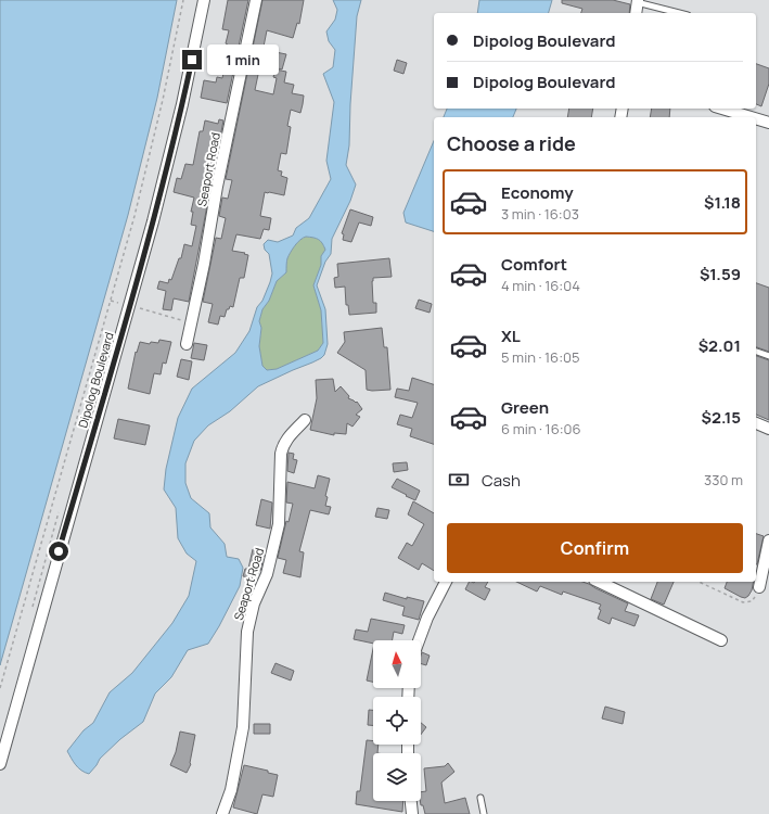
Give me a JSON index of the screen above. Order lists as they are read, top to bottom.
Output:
{
  "streets": {
    "street": ["Seaport Road", "Dipolog Boulevard"]
  },
  "north": "top",
  "page": {
    "banner": ["Dipolog Boulevard", "Dipolog Boulevard"],
    "bubble": "1 min",
    "heading": "Choose a ride",
    "list": [
      {
        "name": "Economy",
        "note": "3 min · 16:03",
        "value": "$1.18"
      },
      {
        "name": "Comfort",
        "note": "4 min · 16:04",
        "value": "$1.59"
      },
      {
        "name": "XL",
        "note": "5 min · 16:05",
        "value": "$2.01"
      },
      {
        "name": "Green",
        "note": "6 min · 16:06",
        "value": "$2.15"
      }
    ],
    "pay": ["Cash", "330 m"],
    "buttons": "Confirm"
  }
}
